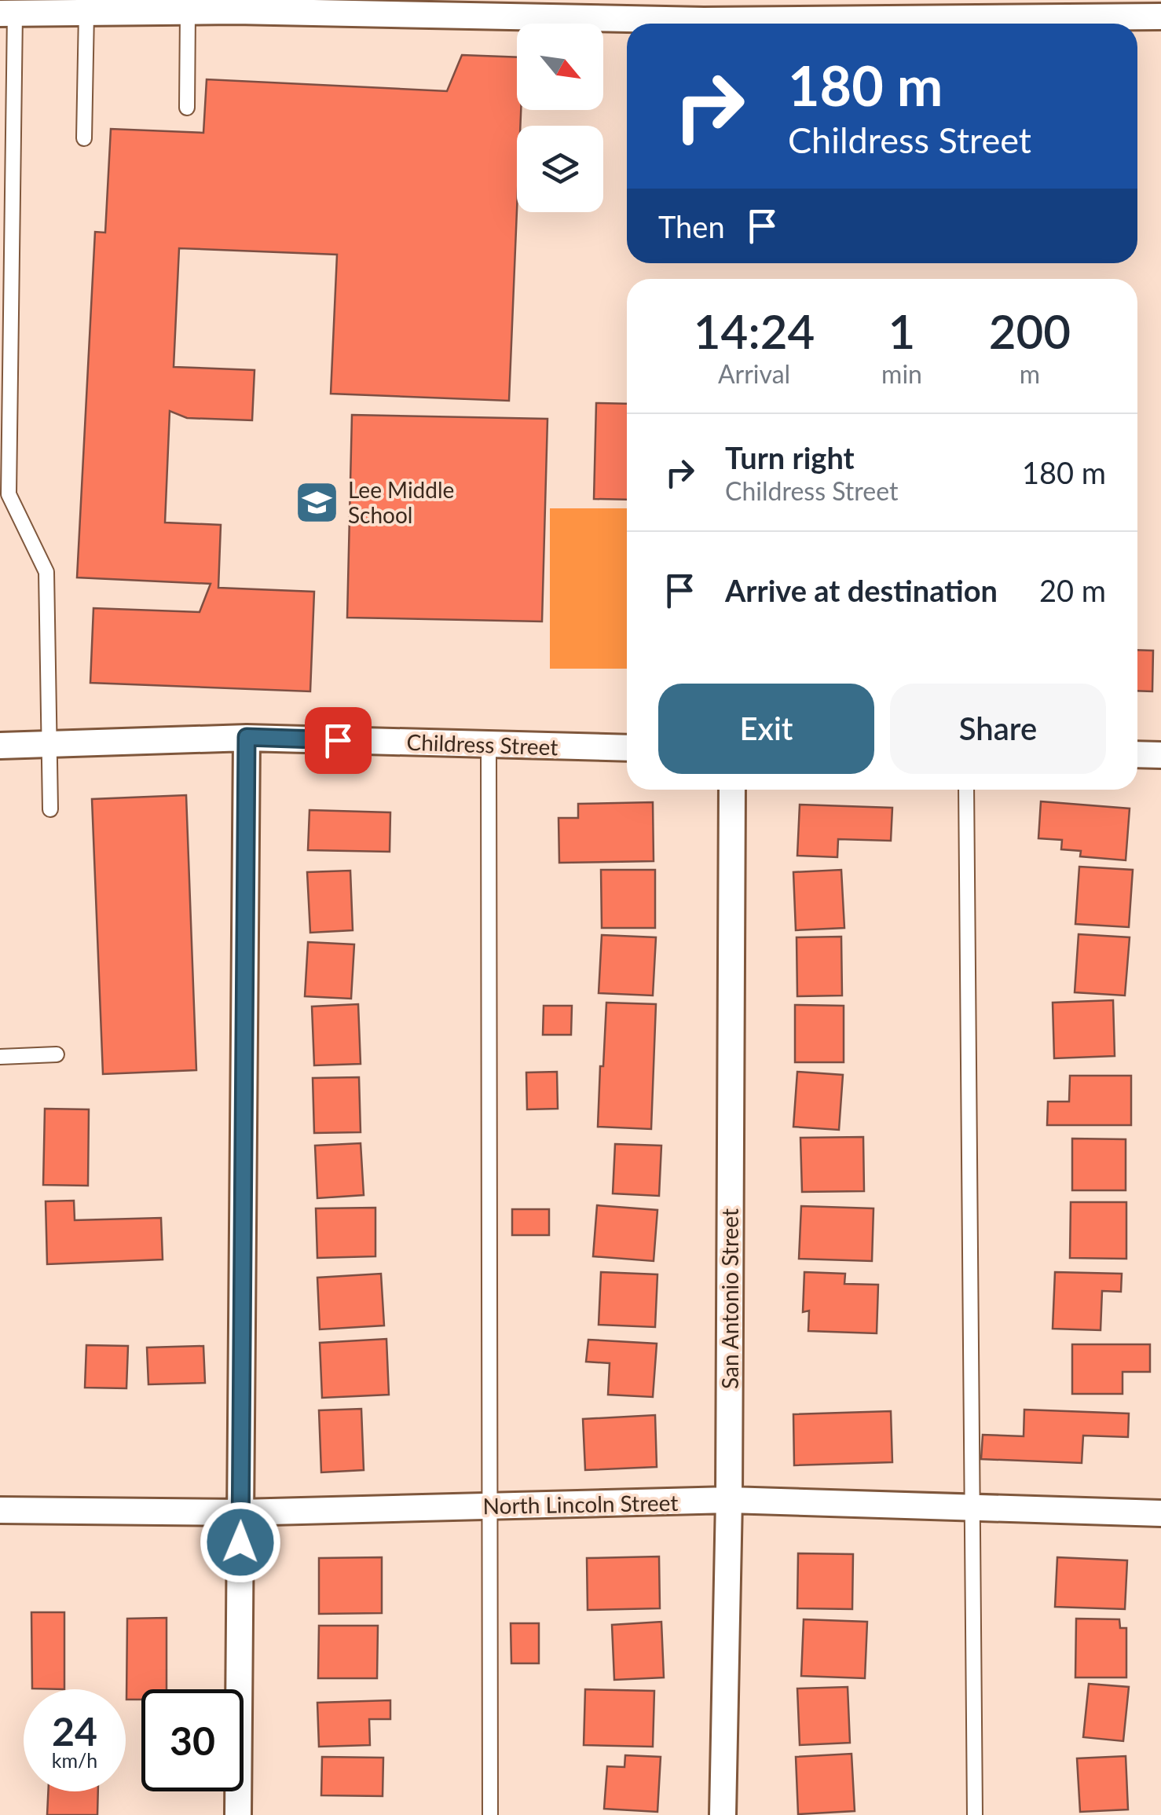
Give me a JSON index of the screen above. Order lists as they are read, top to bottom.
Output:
{
  "streets": {
    "street": ["Childress Street", "San Antonio Street", "North Lincoln Street"]
  },
  "crossings": [
    ["San Antonio Street", "North Lincoln Street"]
  ],
  "places": {
    "school or university": ["Lee Middle School"]
  },
  "north": "bottom right",
  "page": {
    "turn": ["180 m", "Childress Street"],
    "then": "Then",
    "eta": [
      "14:24",
      "Arrival",
      "1",
      "min",
      "200",
      "m"
    ],
    "list": [
      {
        "name": "Turn right",
        "note": "Childress Street",
        "value": "180 m"
      },
      {
        "name": "Arrive at destination",
        "value": "20 m"
      }
    ],
    "buttons": ["Exit", "Share"],
    "speed": "24 km/h",
    "limit": "30"
  }
}
